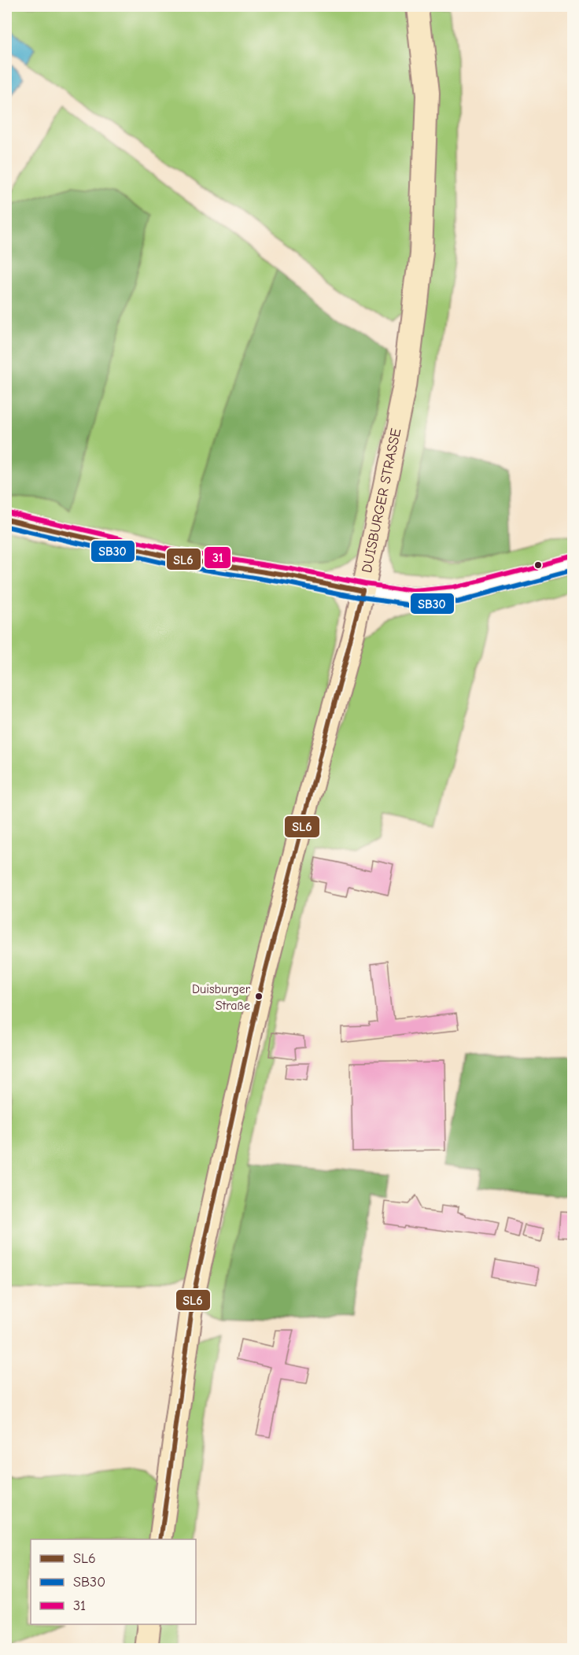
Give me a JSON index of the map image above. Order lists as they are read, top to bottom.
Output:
{
  "streets": {
    "main road": ["DUISBURGER STRASSE"]
  },
  "places": ["Duisburger Straße"],
  "lines": ["transit line 31", "transit line SL6", "transit line SB30"],
  "legend": ["SL6", "SB30", "31"]
}
